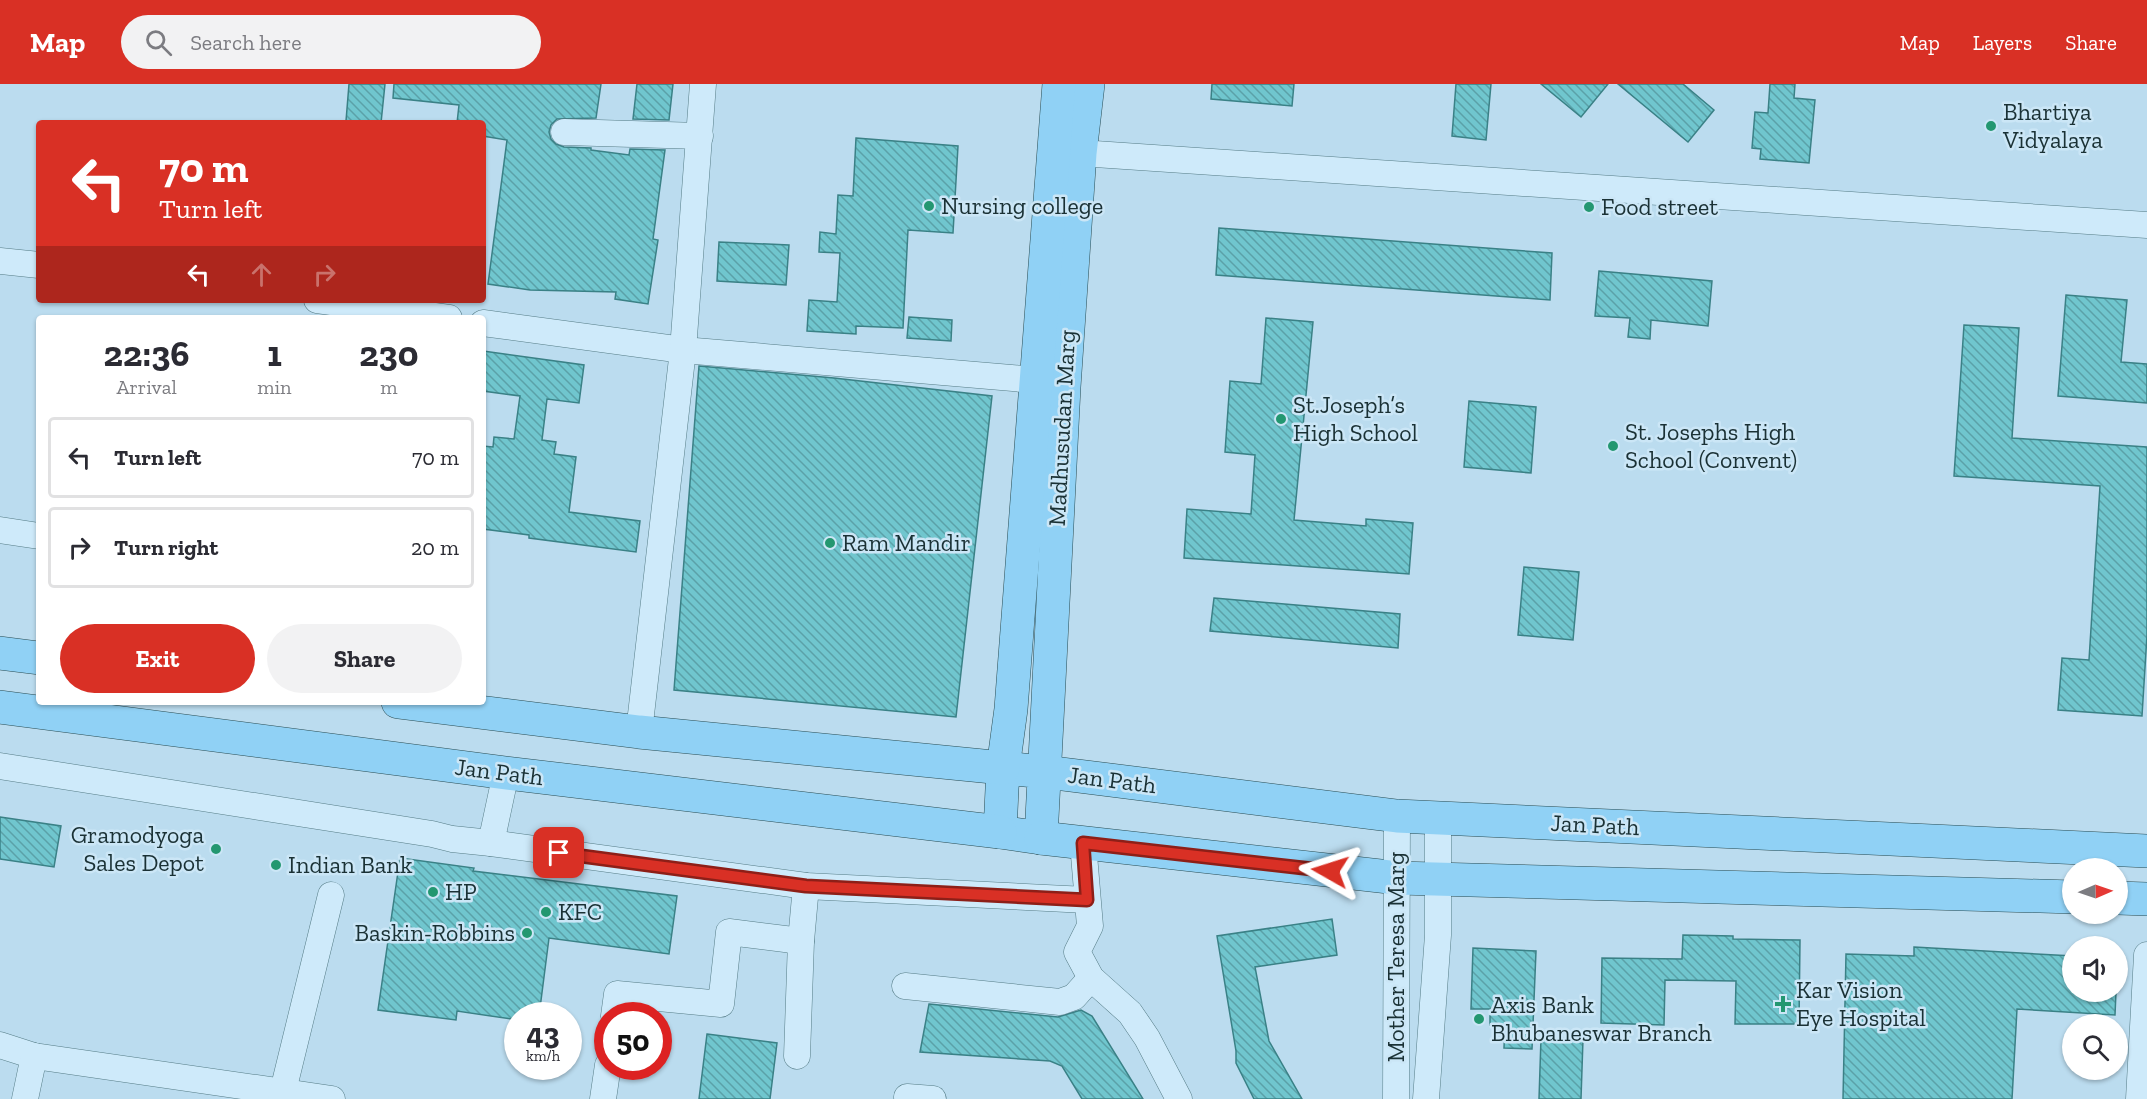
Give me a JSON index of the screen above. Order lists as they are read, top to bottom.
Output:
{
  "streets": {
    "main road": ["Madhusudan Marg", "Jan Path"],
    "street": ["Mother Teresa Marg"]
  },
  "crossings": [
    ["Madhusudan Marg", "Jan Path"],
    ["Jan Path", "Mother Teresa Marg"]
  ],
  "places": {
    "other": [
      "Bhartiya Vidyalaya",
      "Nursing college",
      "Food street",
      "St.Joseph’s High School",
      "St. Josephs High School (Convent)",
      "Ram Mandir",
      "Gramodyoga Sales Depot",
      "Indian Bank",
      "HP",
      "KFC",
      "Baskin-Robbins",
      "Axis Bank Bhubaneswar Branch"
    ],
    "health": ["Kar Vision Eye Hospital"]
  },
  "north": "right",
  "page": {
    "header": "Map",
    "search": "Search here",
    "nav": ["Map", "Layers", "Share"],
    "turn": ["70 m", "Turn left"],
    "eta": [
      "22:36",
      "Arrival",
      "1",
      "min",
      "230",
      "m"
    ],
    "list": [
      {
        "name": "Turn left",
        "value": "70 m"
      },
      {
        "name": "Turn right",
        "value": "20 m"
      }
    ],
    "buttons": ["Exit", "Share"],
    "speed": "43 km/h",
    "limit": "50"
  }
}
